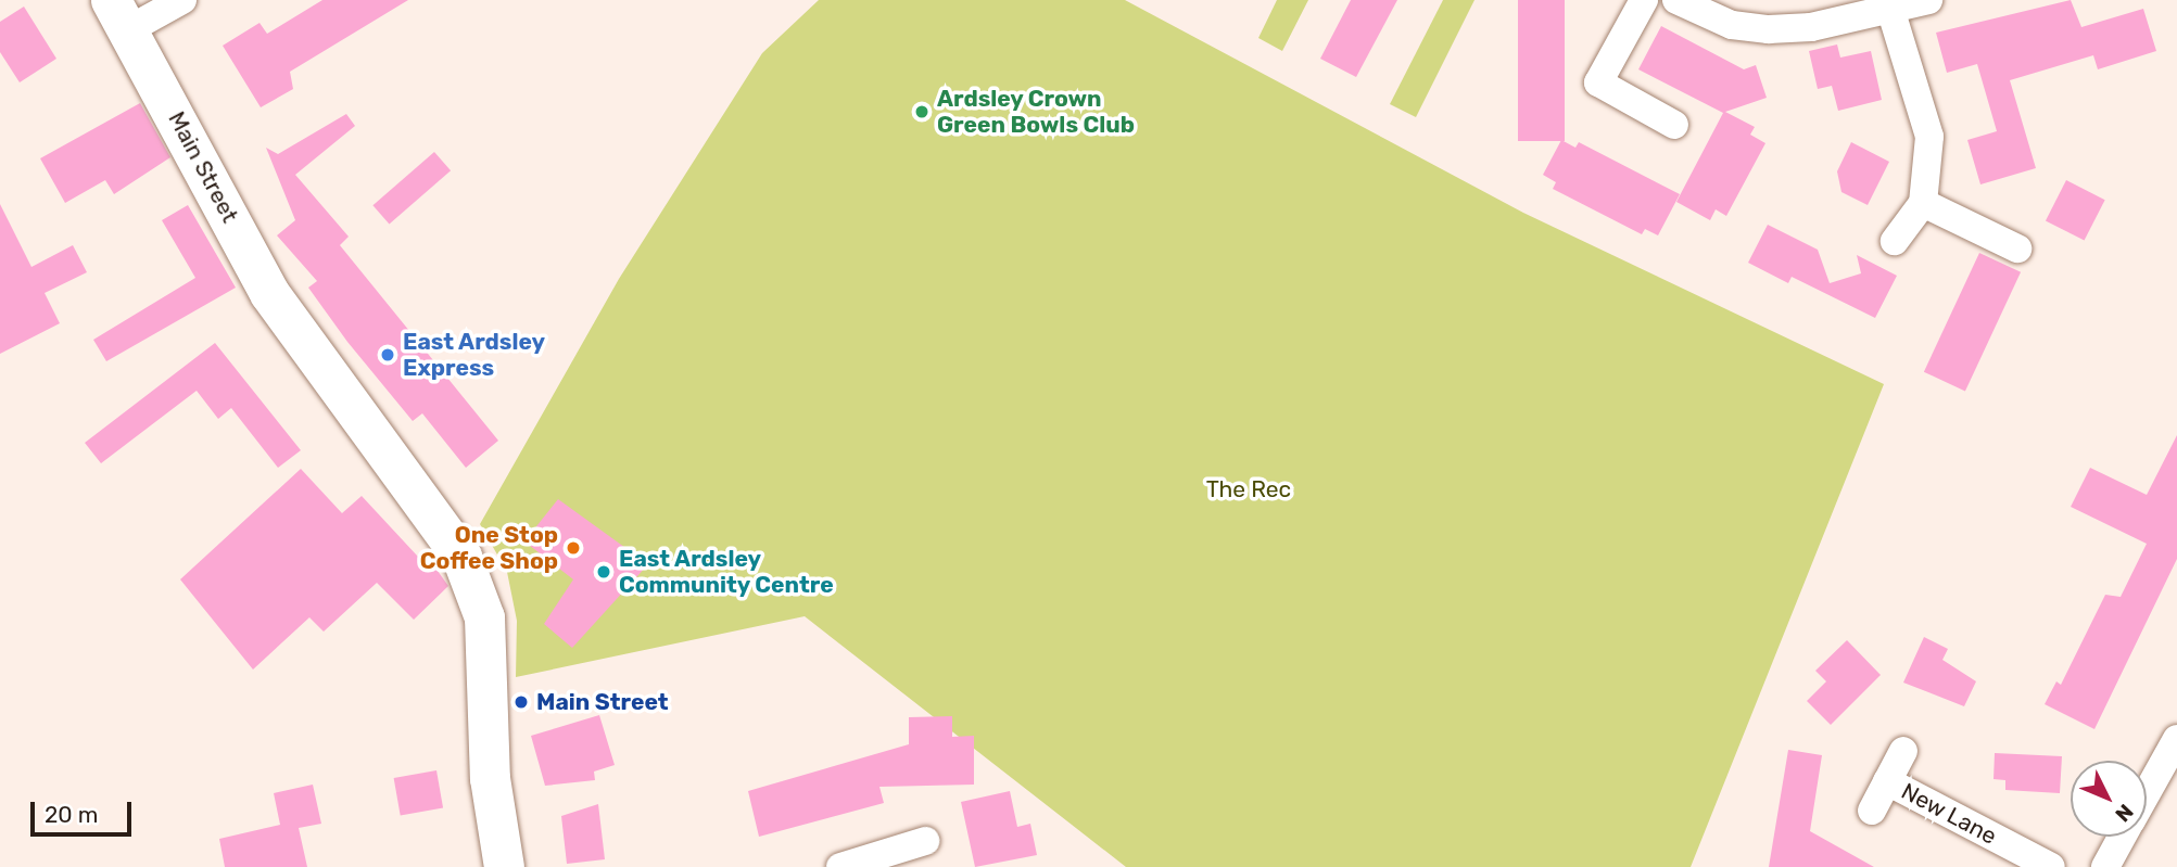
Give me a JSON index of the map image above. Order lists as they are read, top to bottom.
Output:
{
  "streets": {
    "street": ["Main Street", "New Lane"]
  },
  "parks": ["The Rec"],
  "places": [
    "Ardsley Crown Green Bowls Club",
    "East Ardsley Express",
    "One Stop Coffee Shop",
    "East Ardsley Community Centre",
    "Main Street"
  ],
  "scale_bar": "20 m",
  "north": "bottom right"
}
